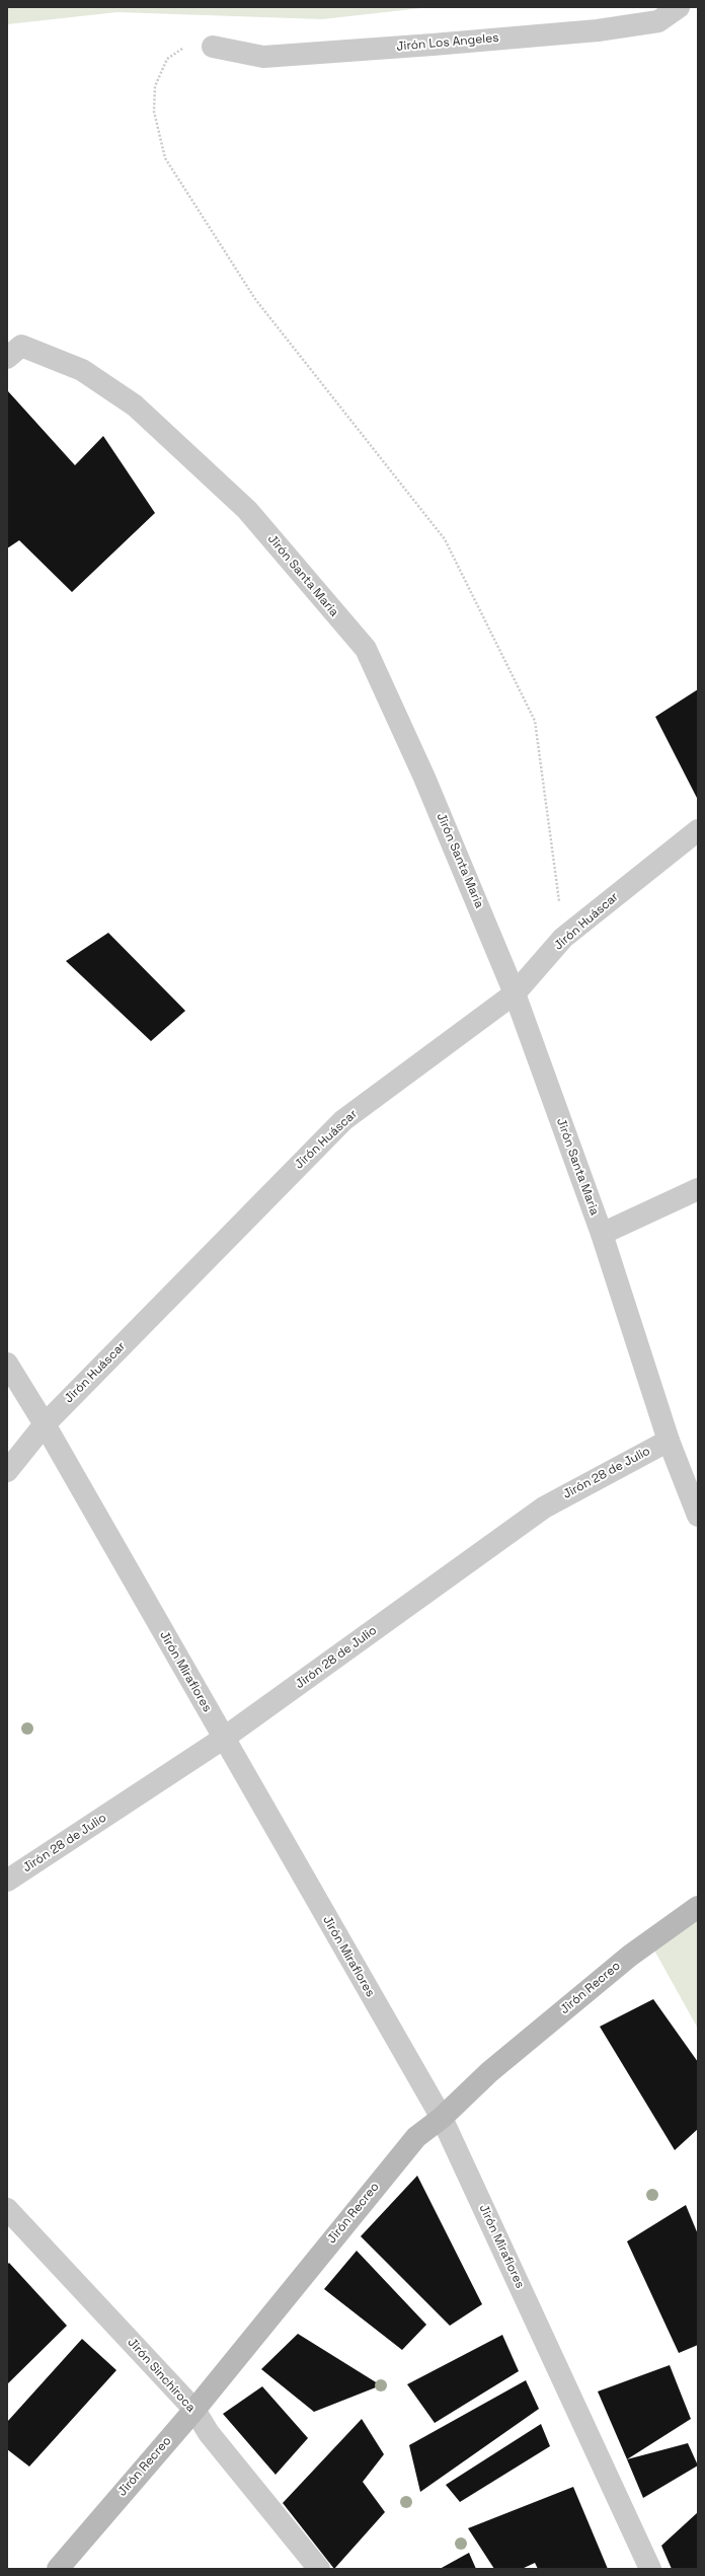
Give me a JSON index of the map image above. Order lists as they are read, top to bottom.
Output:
{
  "streets": {
    "main road": ["Jirón Recreo"],
    "street": [
      "Jirón Los Angeles",
      "Jirón Santa Maria",
      "Jirón Huáscar",
      "Jirón 28 de Julio",
      "Jirón Miraflores",
      "Jirón Sinchiroca"
    ]
  },
  "crossings": [
    ["Jirón Santa Maria", "Jirón Huáscar"],
    ["Jirón Santa Maria", "Jirón 28 de Julio"],
    ["Jirón Huáscar", "Jirón Miraflores"],
    ["Jirón 28 de Julio", "Jirón Miraflores"],
    ["Jirón Miraflores", "Jirón Recreo"],
    ["Jirón Recreo", "Jirón Sinchiroca"]
  ]
}
